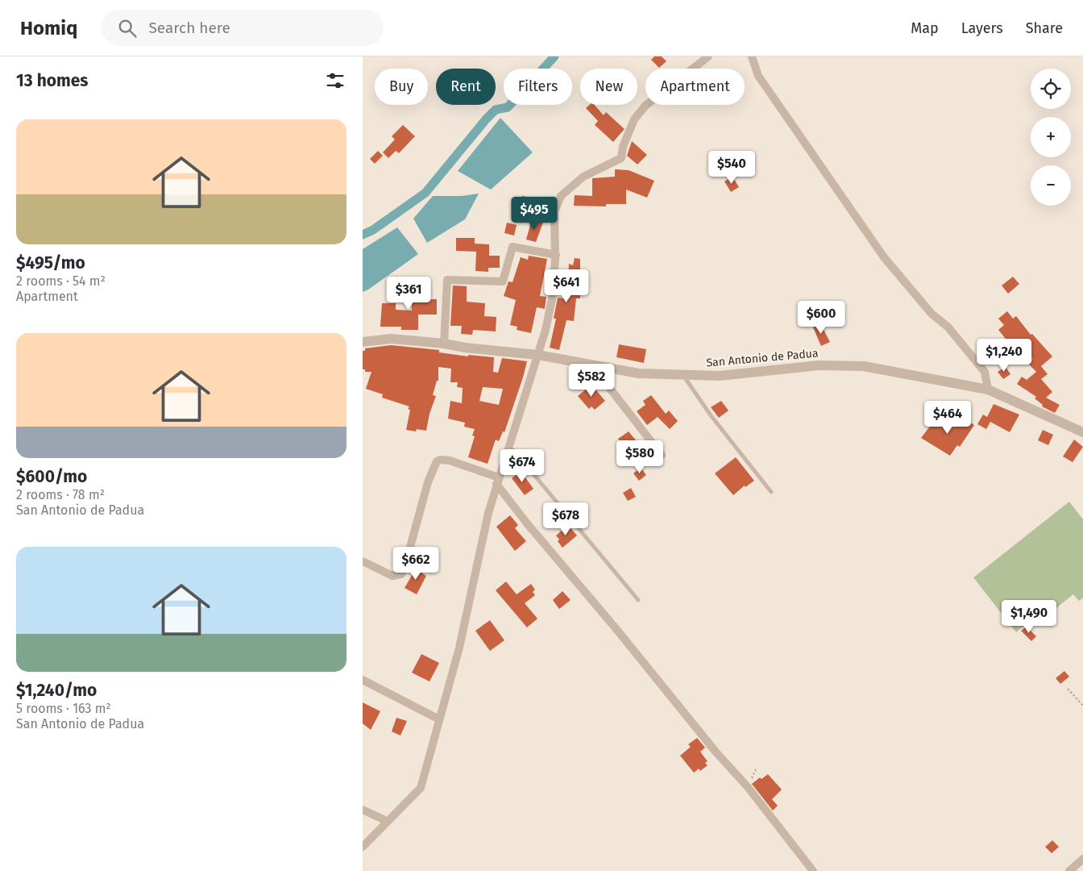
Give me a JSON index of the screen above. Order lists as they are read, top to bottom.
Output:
{
  "streets": {
    "street": ["San Antonio de Padua"]
  },
  "page": {
    "header": "Homiq",
    "search": "Search here",
    "nav": ["Map", "Layers", "Share"],
    "heading": "13 homes",
    "map_buttons": ["+", "−"],
    "chip": [
      "Buy",
      "Rent",
      "Filters",
      "New",
      "Apartment"
    ],
    "list": [
      {
        "name": "$495/mo",
        "note": "2 rooms · 54 m² · Apartment"
      },
      {
        "name": "$600/mo",
        "note": "2 rooms · 78 m² · San Antonio de Padua"
      },
      {
        "name": "$1,240/mo",
        "note": "5 rooms · 163 m² · San Antonio de Padua"
      }
    ],
    "price": [
      "$540",
      "$495",
      "$641",
      "$361",
      "$600",
      "$1,240",
      "$582",
      "$464",
      "$580",
      "$674",
      "$678",
      "$662",
      "$1,490"
    ]
  }
}
